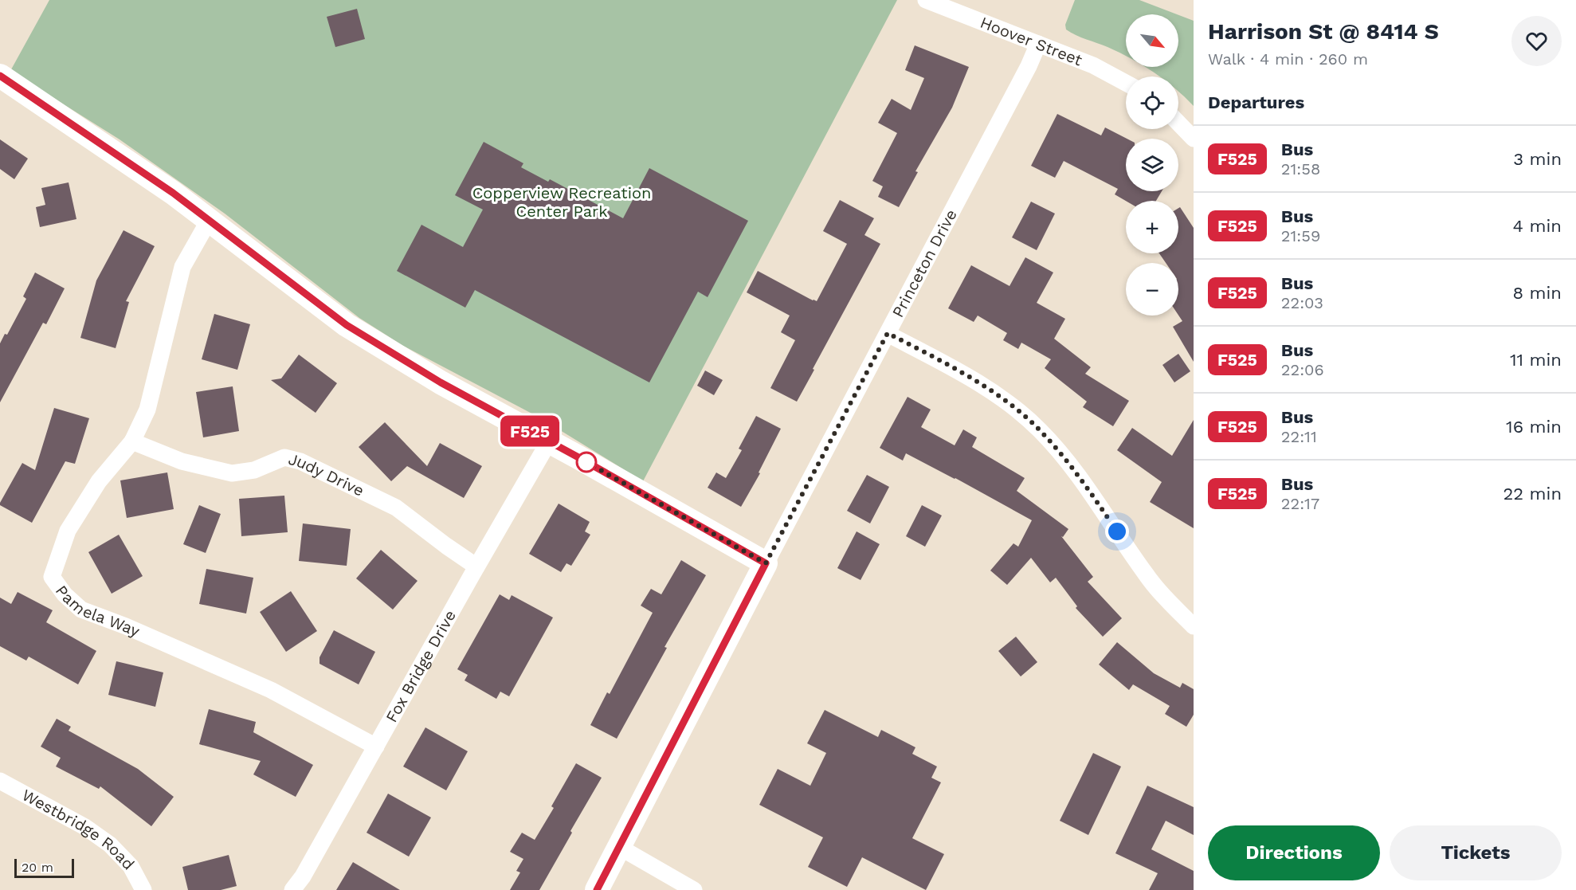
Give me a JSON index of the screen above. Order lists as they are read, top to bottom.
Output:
{
  "streets": {
    "street": [
      "Hoover Street",
      "Princeton Drive",
      "Judy Drive",
      "Pamela Way",
      "Fox Bridge Drive",
      "Westbridge Road"
    ]
  },
  "crossings": [
    ["Hoover Street", "Princeton Drive"],
    ["Judy Drive", "Pamela Way"],
    ["Judy Drive", "Fox Bridge Drive"],
    ["Pamela Way", "Fox Bridge Drive"]
  ],
  "parks": ["Copperview Recreation Center Park"],
  "lines": ["bus line F525"],
  "scale_bar": "20 m",
  "north": "bottom right",
  "page": {
    "on_map": "F525",
    "heading": [
      ["Harrison St @ 8414 S", "Walk · 4 min · 260 m"],
      "Departures"
    ],
    "map_buttons": ["+", "−"],
    "list": [
      {
        "mark": "F525",
        "name": "Bus",
        "note": "21:58",
        "value": "3 min"
      },
      {
        "mark": "F525",
        "name": "Bus",
        "note": "21:59",
        "value": "4 min"
      },
      {
        "mark": "F525",
        "name": "Bus",
        "note": "22:03",
        "value": "8 min"
      },
      {
        "mark": "F525",
        "name": "Bus",
        "note": "22:06",
        "value": "11 min"
      },
      {
        "mark": "F525",
        "name": "Bus",
        "note": "22:11",
        "value": "16 min"
      },
      {
        "mark": "F525",
        "name": "Bus",
        "note": "22:17",
        "value": "22 min"
      }
    ],
    "buttons": ["Directions", "Tickets"],
    "scale": "20 m"
  }
}
